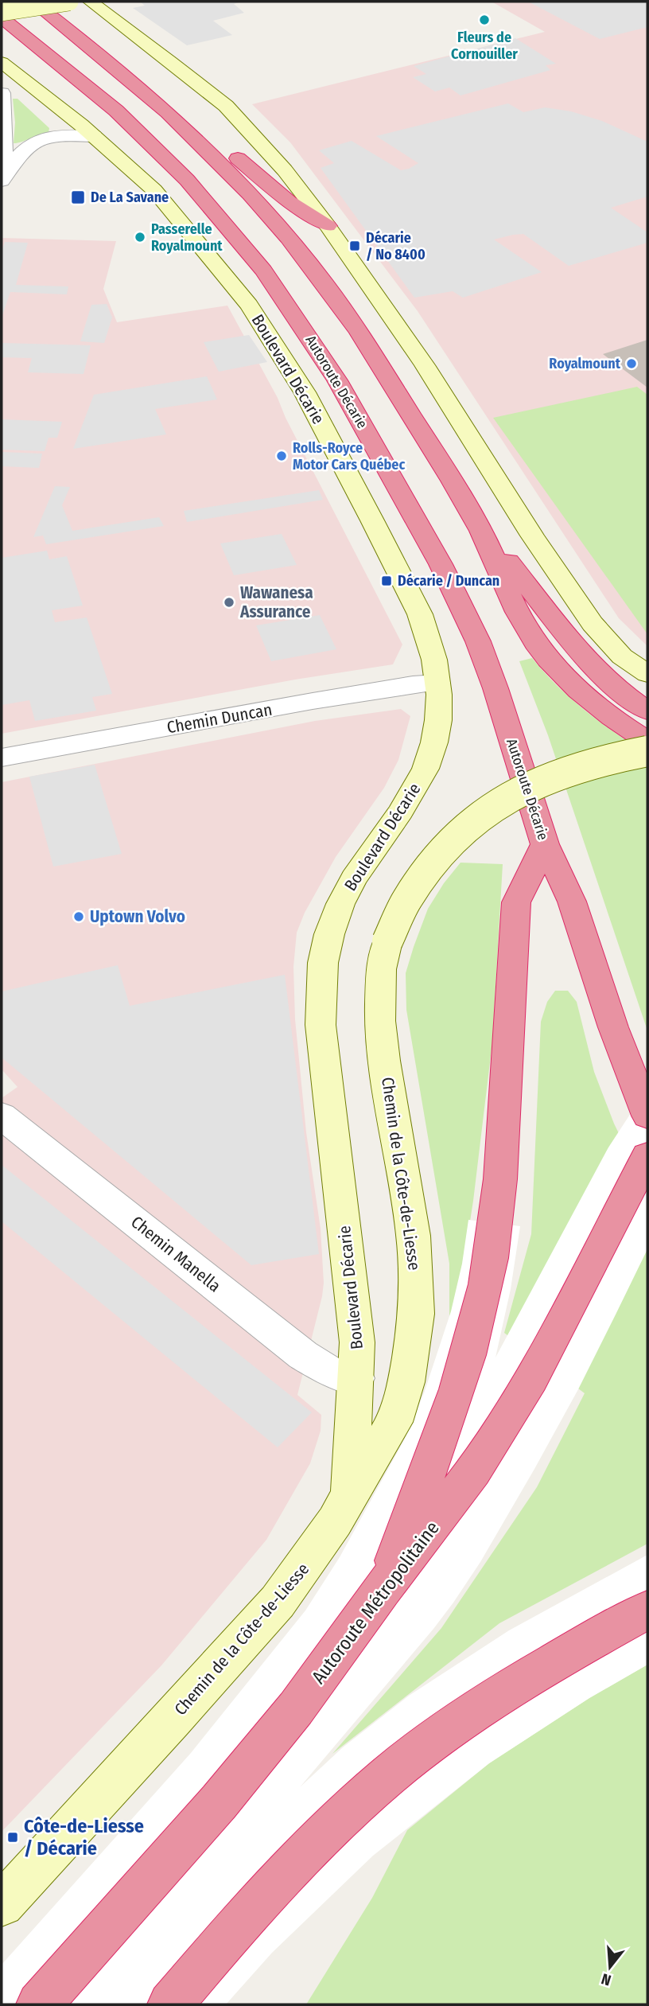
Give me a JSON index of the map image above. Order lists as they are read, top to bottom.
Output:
{
  "streets": {
    "highway": ["Autoroute Décarie", "Autoroute Métropolitaine"],
    "main road": ["Boulevard Décarie", "Chemin de la Côte-de-Liesse"],
    "street": ["Chemin Duncan", "Chemin Manella"]
  },
  "crossings": [
    ["Boulevard Décarie", "Chemin Duncan"],
    ["Boulevard Décarie", "Chemin de la Côte-de-Liesse"],
    ["Boulevard Décarie", "Chemin Manella"]
  ],
  "places": {
    "other": [
      "Fleurs de Cornouiller",
      "Passerelle Royalmount",
      "Royalmount",
      "Rolls-Royce Motor Cars Québec",
      "Wawanesa Assurance",
      "Uptown Volvo"
    ],
    "transit": [
      "De La Savane",
      "Décarie / No 8400",
      "Décarie / Duncan",
      "Côte-de-Liesse / Décarie"
    ]
  },
  "north": "bottom"
}
